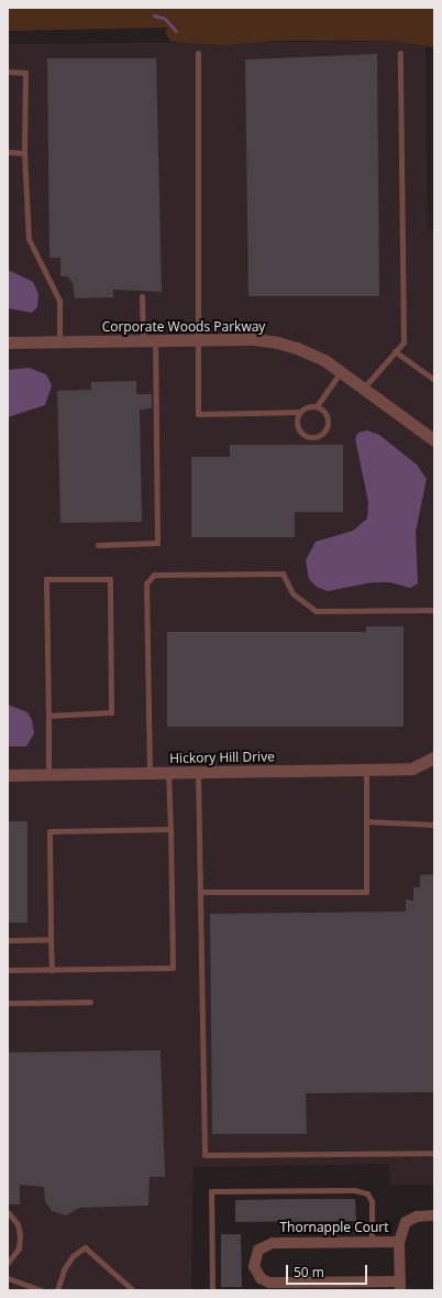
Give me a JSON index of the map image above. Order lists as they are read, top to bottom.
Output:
{
  "streets": {
    "street": ["Corporate Woods Parkway", "Hickory Hill Drive", "Thornapple Court"]
  },
  "scale_bar": "50 m"
}
